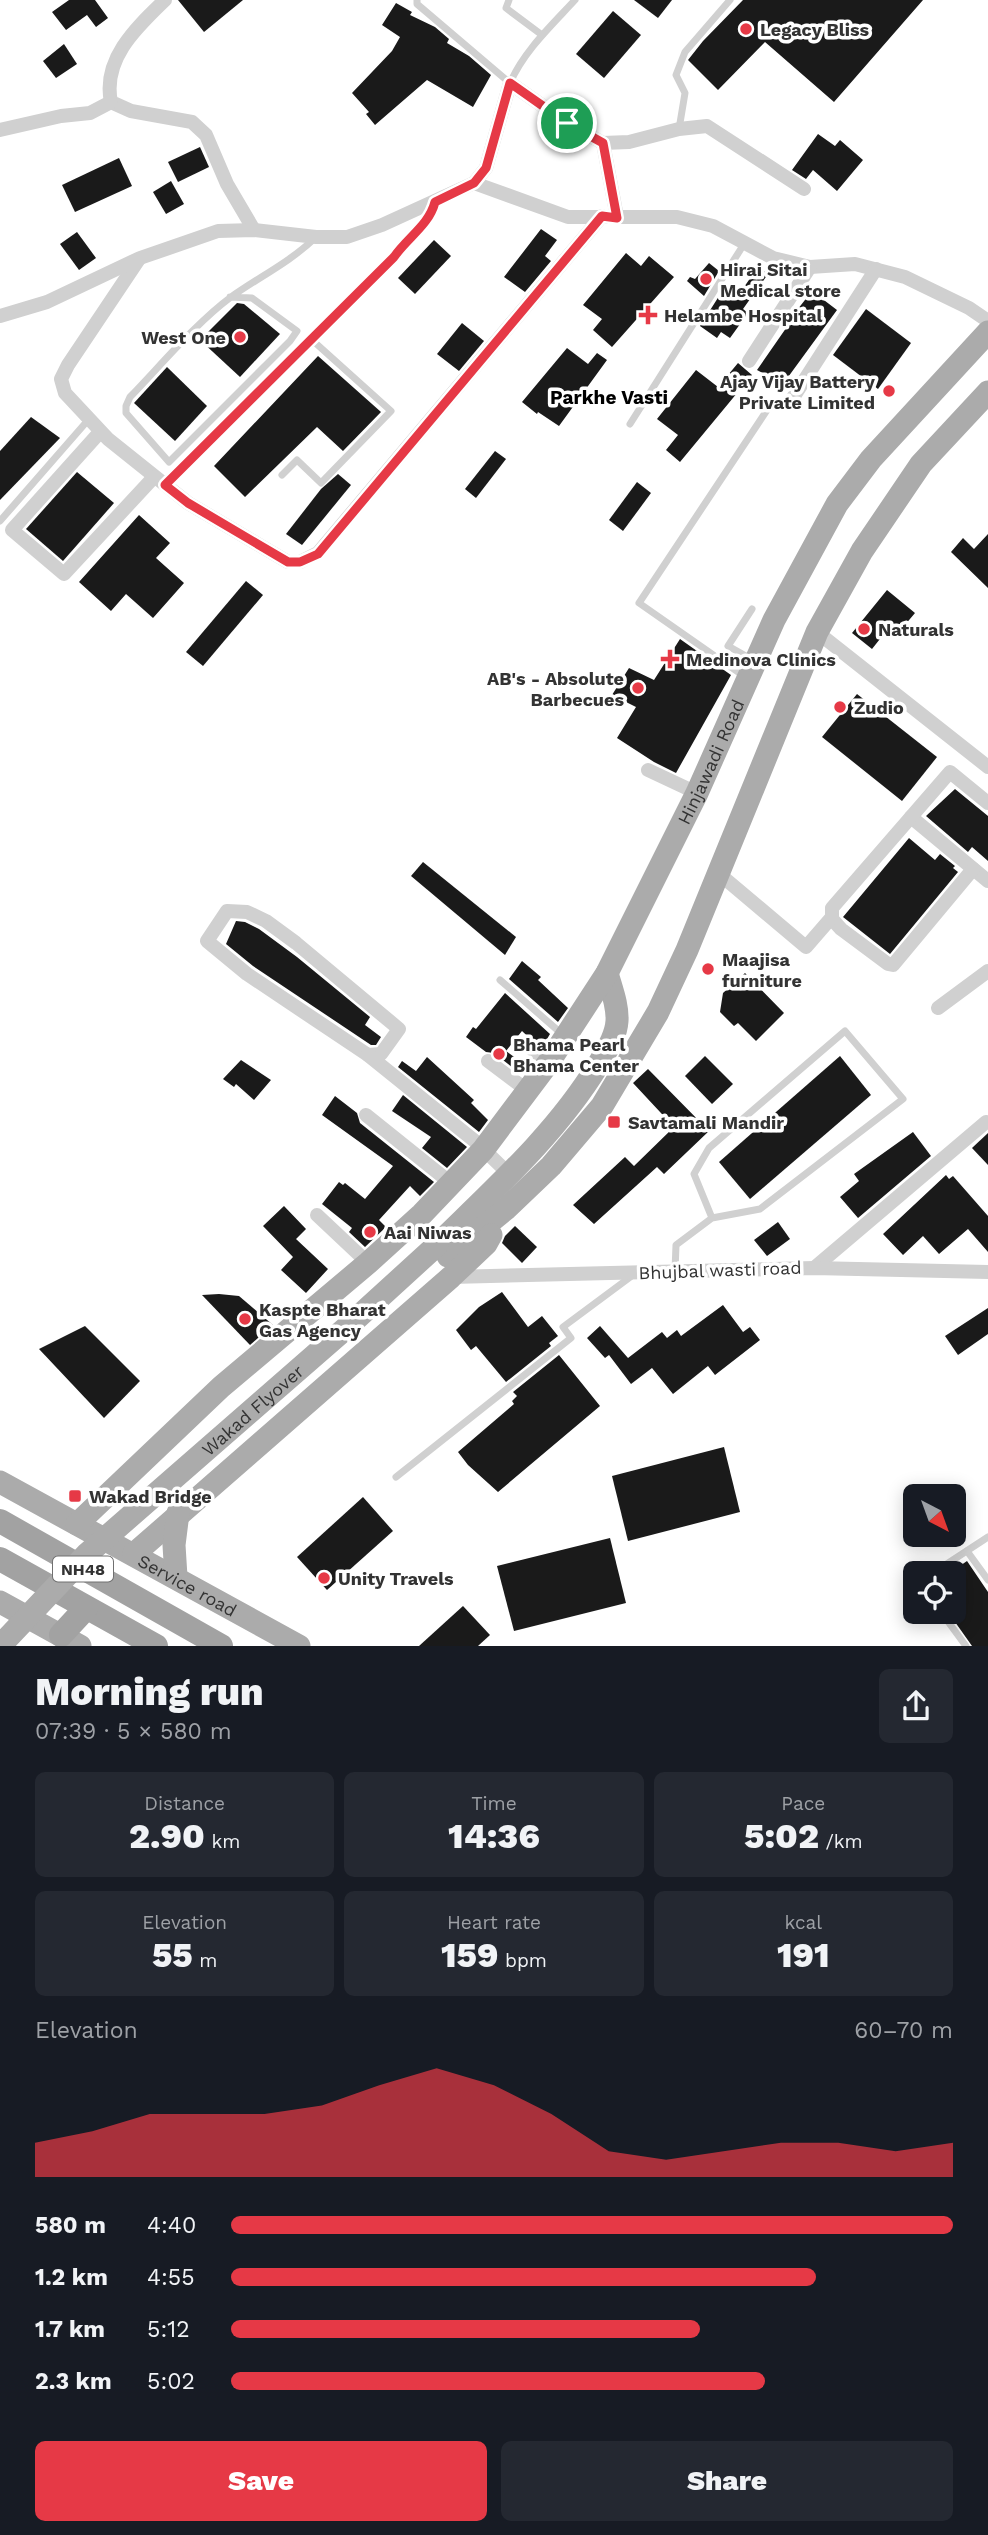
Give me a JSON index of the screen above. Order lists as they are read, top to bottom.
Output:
{
  "streets": {
    "highway": ["NH48"],
    "main road": ["Hinjawadi Road", "Wakad Flyover", "Service road"],
    "street": ["Bhujbal wasti road"]
  },
  "crossings": [
    ["Hinjawadi Road", "Service road"],
    ["Bhujbal wasti road", "Wakad Flyover"]
  ],
  "districts": ["Parkhe Vasti"],
  "places": {
    "other": [
      "Legacy Bliss",
      "Hirai Sitai Medical store",
      "West One",
      "Ajay Vijay Battery Private Limited",
      "Naturals",
      "AB's - Absolute Barbecues",
      "Zudio",
      "Maajisa furniture",
      "Bhama Pearl Bhama Center",
      "Aai Niwas",
      "Kaspte Bharat Gas Agency",
      "Unity Travels"
    ],
    "health": ["Helambe Hospital", "Medinova Clinics"],
    "transit": ["Savtamali Mandir", "Wakad Bridge"]
  },
  "north": "bottom right",
  "page": {
    "heading": ["Morning run", "07:39 · 5 × 580 m"],
    "stats": [
      ["Distance", "2.90 km"],
      ["Time", "14:36"],
      ["Pace", "5:02 /km"],
      ["Elevation", "55 m"],
      ["Heart rate", "159 bpm"],
      ["kcal", "191"]
    ],
    "chart": ["Elevation", "60–70 m"],
    "list": [
      {
        "name": "580 m",
        "note": "4:40"
      },
      {
        "name": "1.2 km",
        "note": "4:55"
      },
      {
        "name": "1.7 km",
        "note": "5:12"
      },
      {
        "name": "2.3 km",
        "note": "5:02"
      }
    ],
    "buttons": ["Save", "Share"]
  }
}
